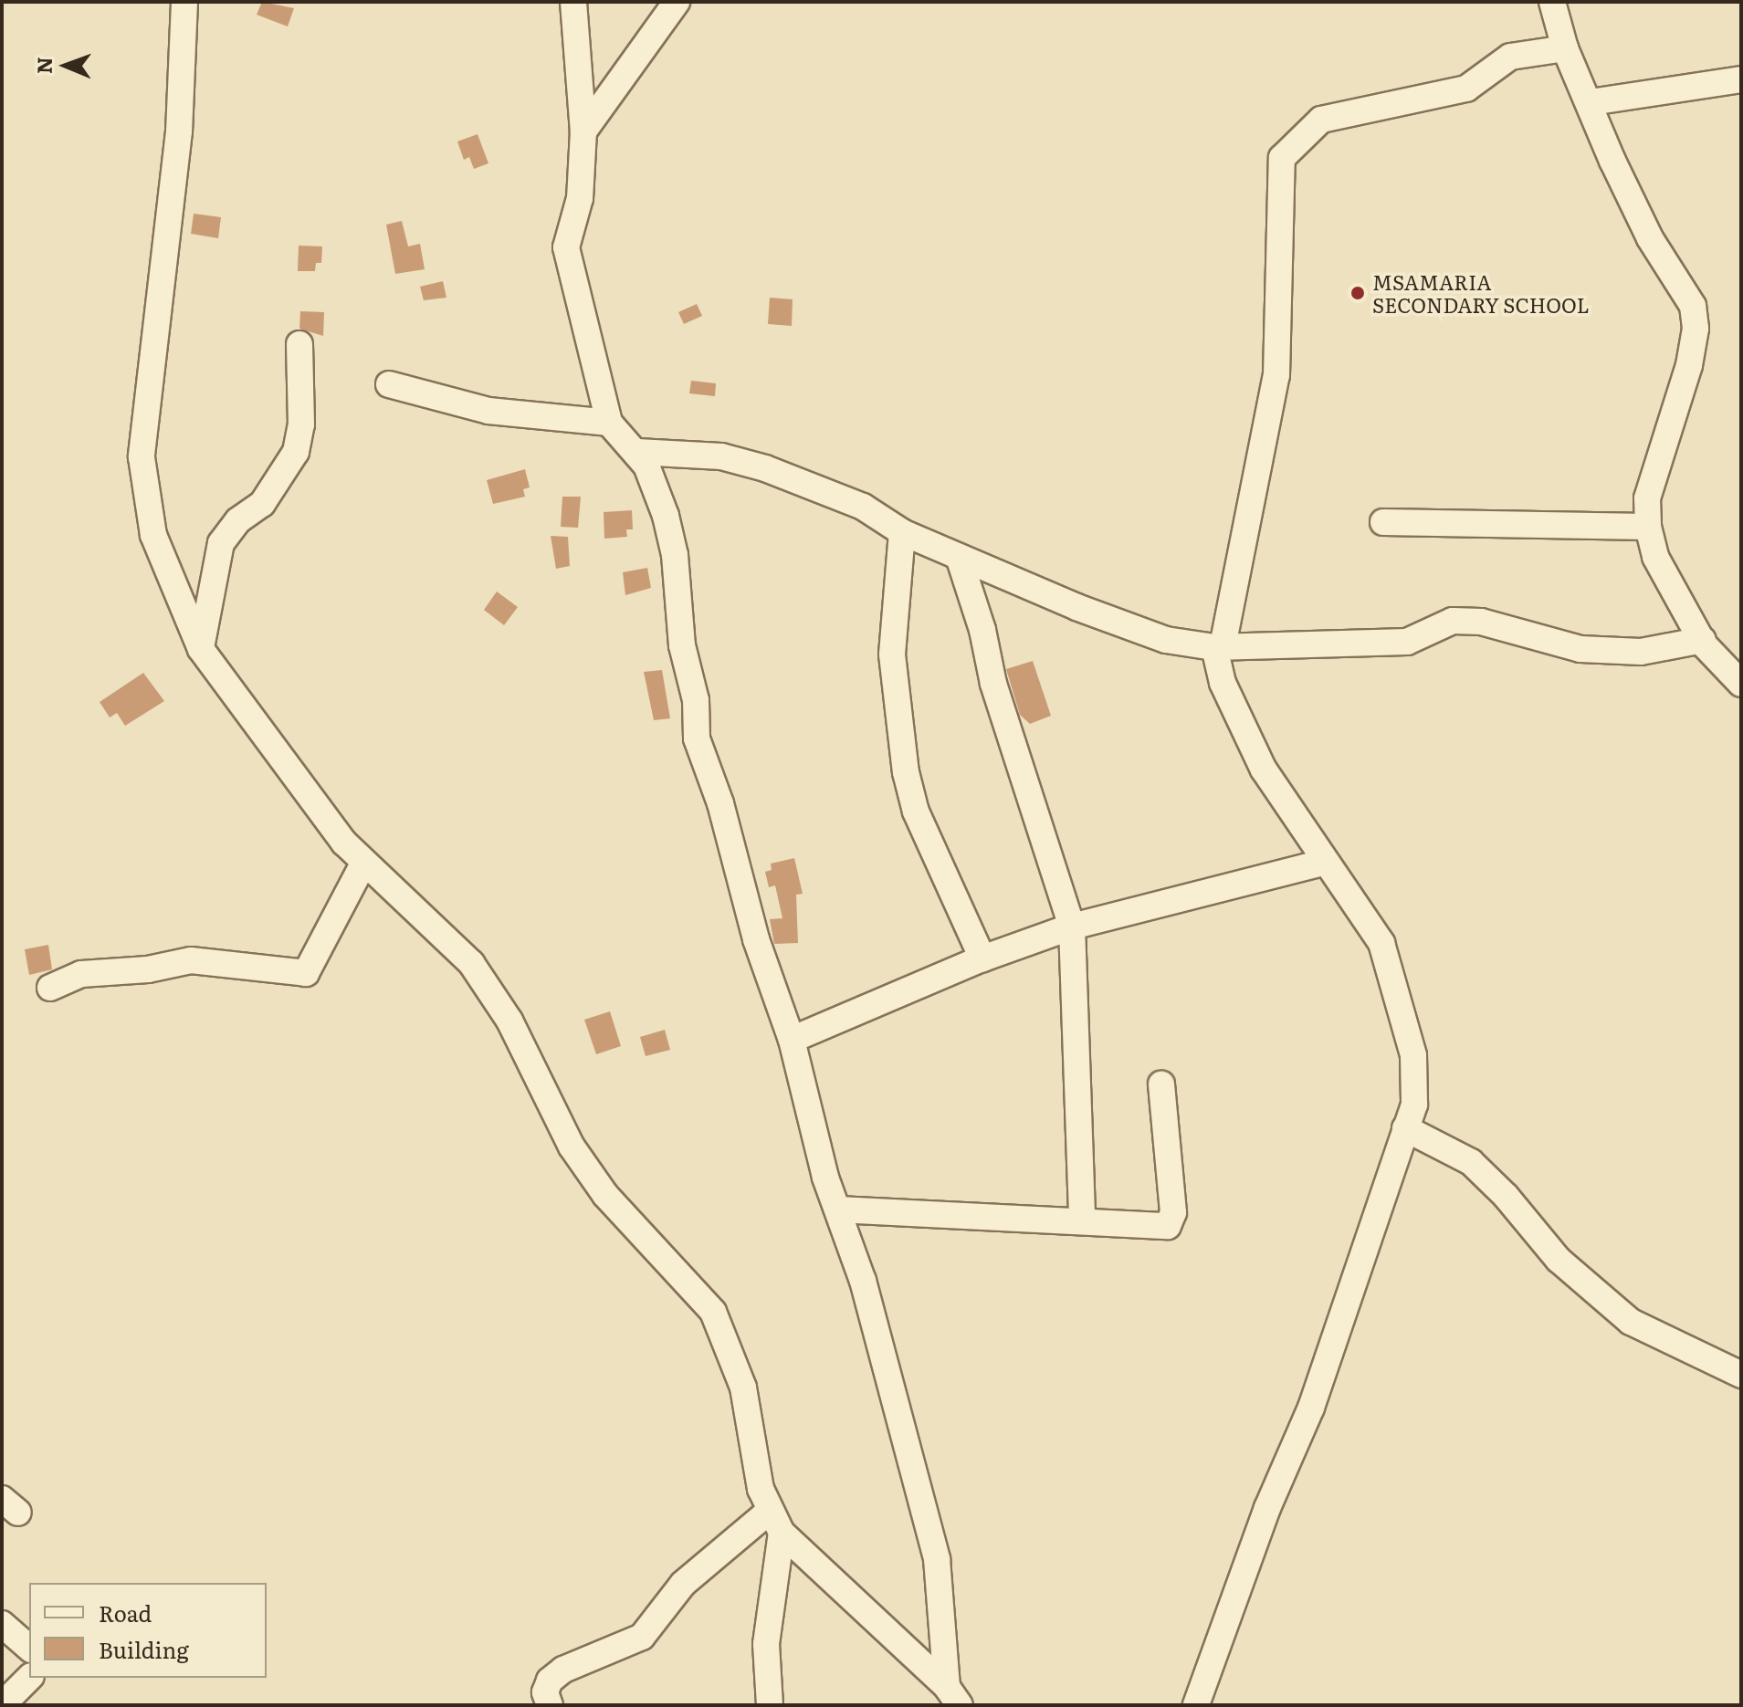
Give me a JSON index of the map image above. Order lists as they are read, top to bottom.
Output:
{
  "places": ["MSAMARIA SECONDARY SCHOOL"],
  "legend": ["Road", "Building"],
  "north": "left"
}
